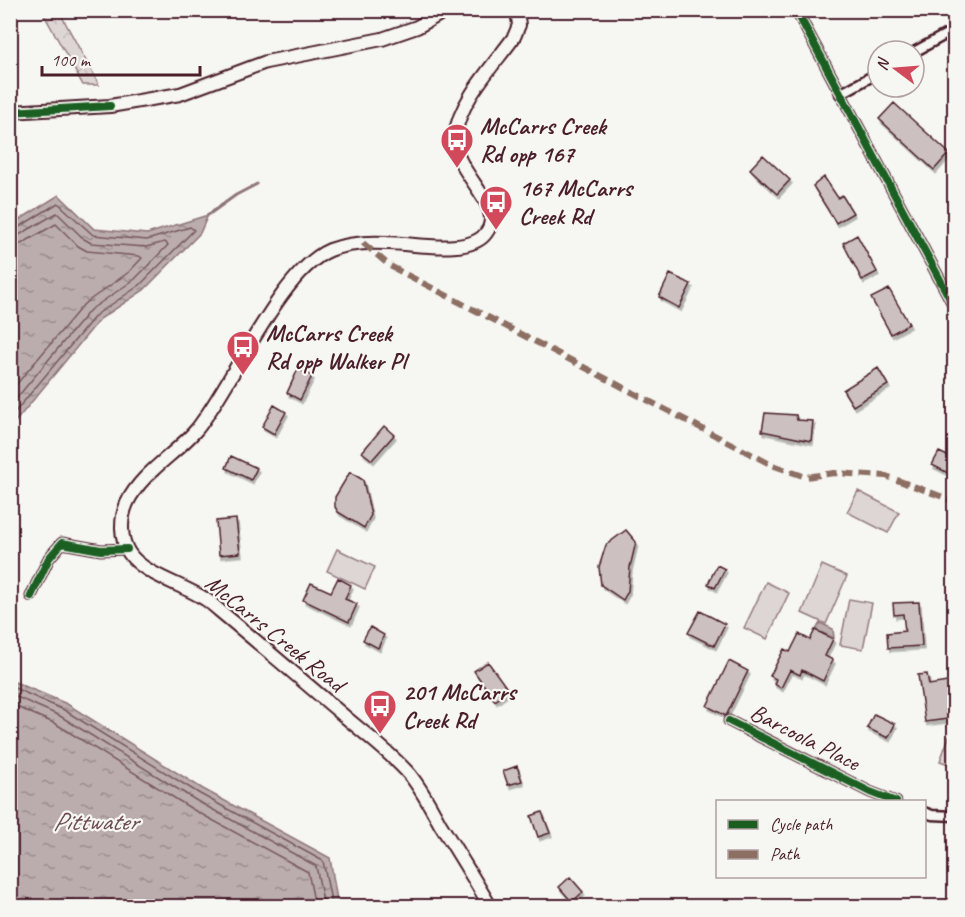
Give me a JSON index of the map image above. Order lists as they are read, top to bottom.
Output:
{
  "streets": {
    "main road": ["McCarrs Creek Road"],
    "street": ["Barcoola Place"]
  },
  "water": ["Pittwater"],
  "places": {
    "bus stop": [
      "McCarrs Creek Rd opp 167",
      "167 McCarrs Creek Rd",
      "McCarrs Creek Rd opp Walker Pl",
      "201 McCarrs Creek Rd"
    ]
  },
  "legend": ["Cycle path", "Path"],
  "scale_bar": "100 m",
  "north": "left"
}
